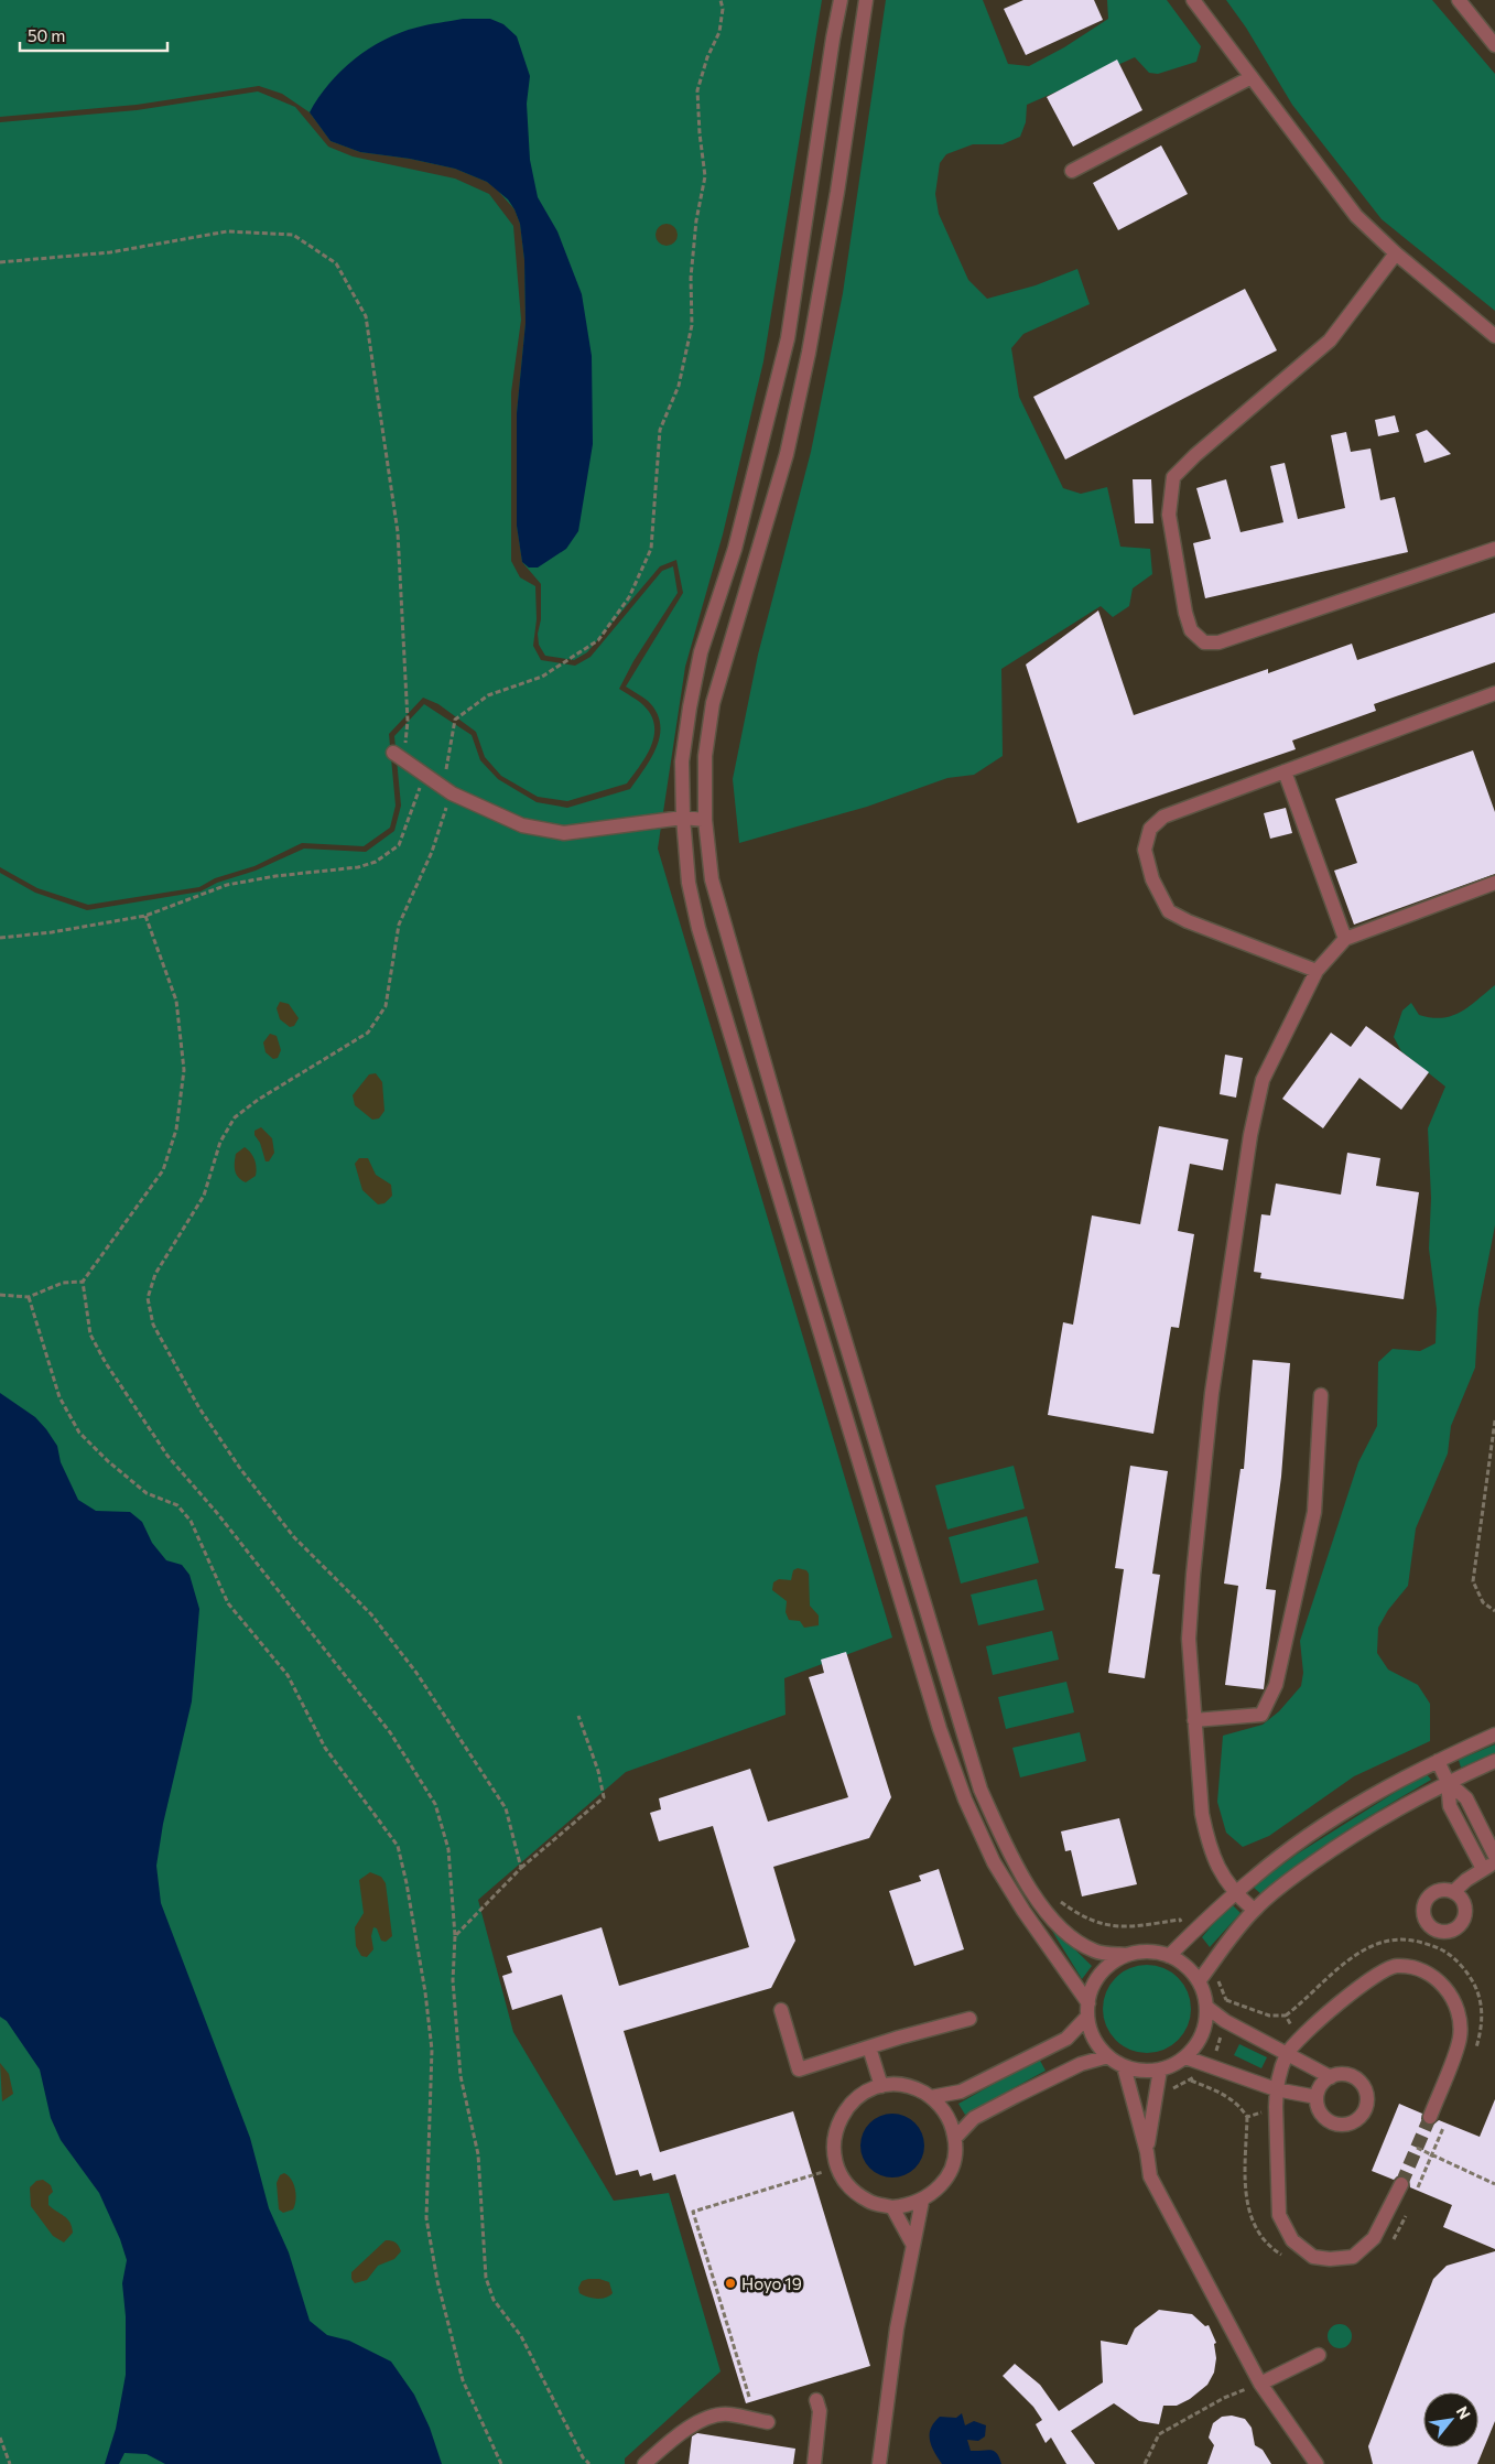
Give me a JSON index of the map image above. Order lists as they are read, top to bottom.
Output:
{
  "places": ["Hoyo 19"],
  "scale_bar": "50 m",
  "north": "top right"
}
